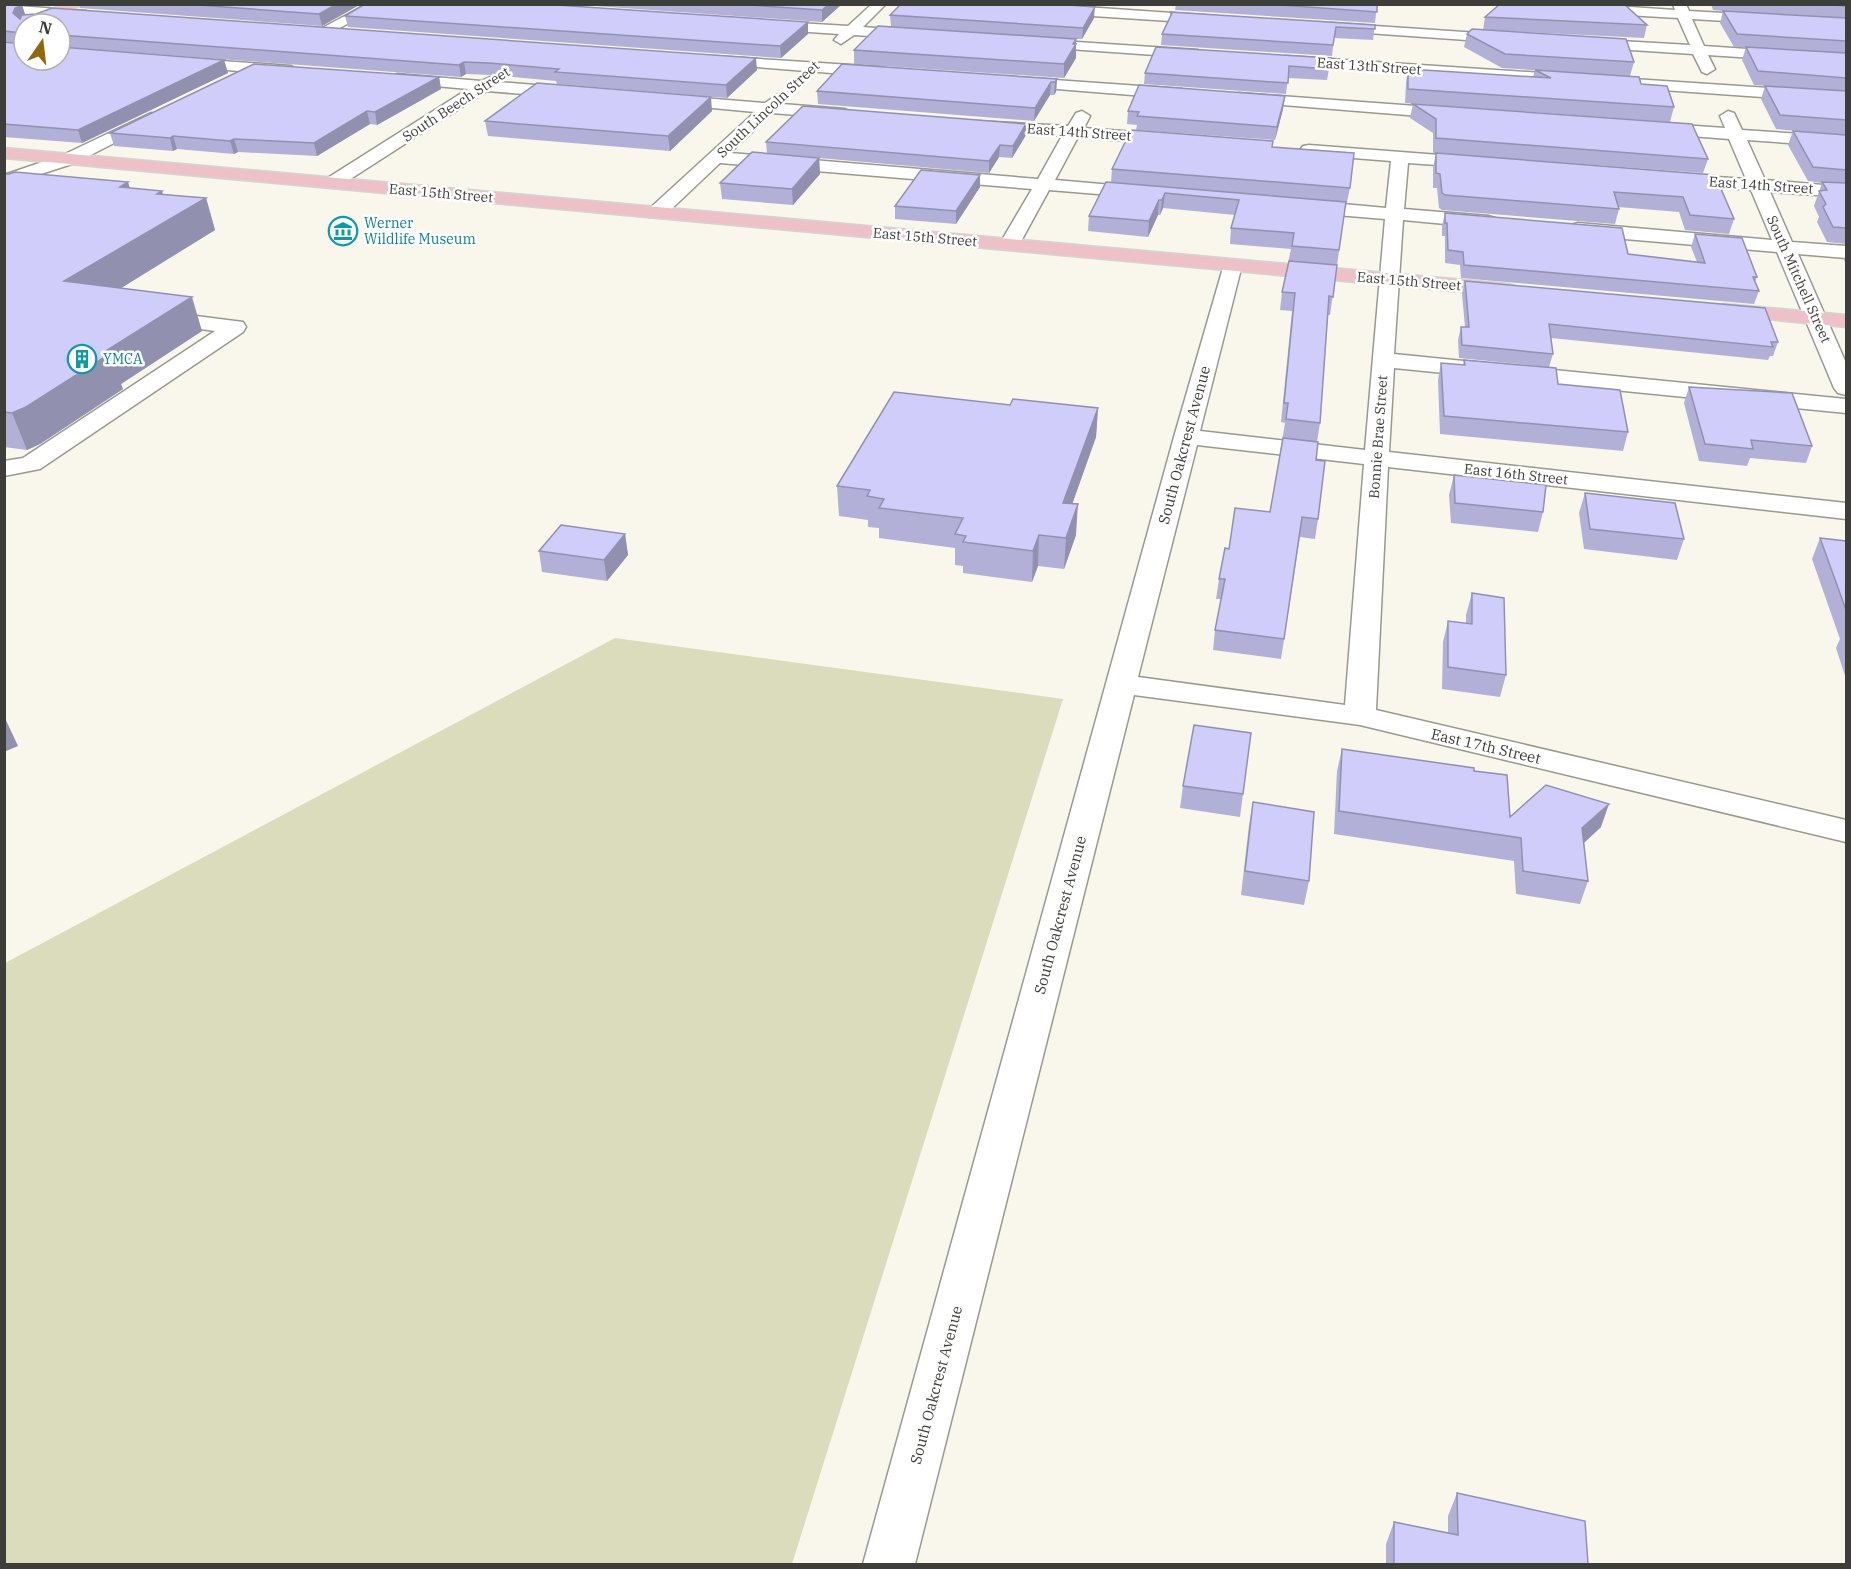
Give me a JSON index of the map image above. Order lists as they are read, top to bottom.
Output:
{
  "streets": {
    "main road": ["East 15th Street"],
    "street": [
      "East 13th Street",
      "South Beech Street",
      "South Lincoln Street",
      "East 14th Street",
      "South Mitchell Street",
      "Bonnie Brae Street",
      "South Oakcrest Avenue",
      "East 16th Street",
      "East 17th Street"
    ]
  },
  "crossings": [
    ["East 13th Street", "South Mitchell Street"],
    ["South Beech Street", "East 15th Street"],
    ["South Lincoln Street", "East 15th Street"],
    ["East 14th Street", "South Mitchell Street"],
    ["East 15th Street", "Bonnie Brae Street"],
    ["East 15th Street", "South Oakcrest Avenue"],
    ["Bonnie Brae Street", "East 16th Street"],
    ["Bonnie Brae Street", "East 17th Street"],
    ["South Oakcrest Avenue", "East 16th Street"],
    ["South Oakcrest Avenue", "East 17th Street"]
  ],
  "places": {
    "museum": ["Werner Wildlife Museum"],
    "building": ["YMCA"]
  },
  "north": "top"
}
